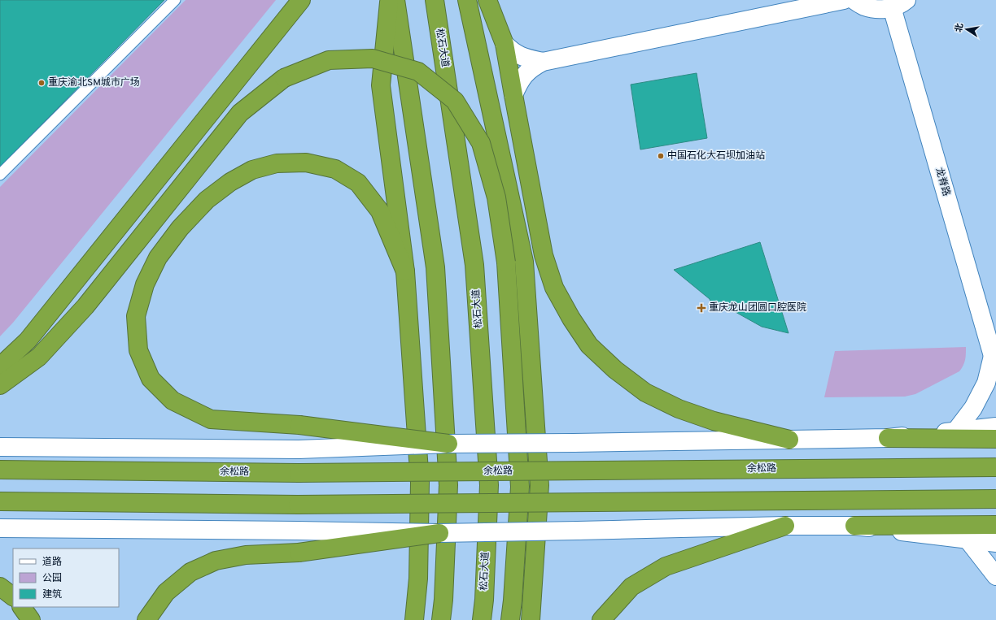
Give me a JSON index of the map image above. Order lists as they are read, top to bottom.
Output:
{
  "streets": {
    "highway": ["松石大道", "余松路"],
    "main road": ["龙脊路"]
  },
  "places": {
    "other": ["重庆渝北SM城市广场", "中国石化大石坝加油站"],
    "health": ["重庆龙山团圆口腔医院"]
  },
  "legend": ["道路", "公园", "建筑"],
  "north": "left"
}
